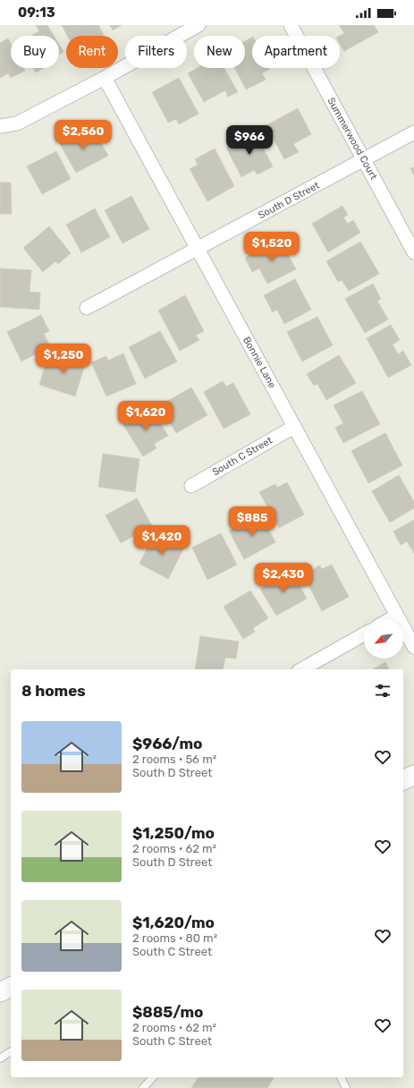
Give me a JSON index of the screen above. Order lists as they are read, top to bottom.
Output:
{
  "streets": {
    "street": [
      "Summerwood Court",
      "South D Street",
      "Bonnie Lane",
      "South C Street"
    ]
  },
  "crossings": [
    ["Summerwood Court", "South D Street"],
    ["South D Street", "Bonnie Lane"],
    ["Bonnie Lane", "South C Street"]
  ],
  "north": "bottom left",
  "page": {
    "status": "09:13",
    "chip": [
      "Buy",
      "Rent",
      "Filters",
      "New",
      "Apartment"
    ],
    "price": [
      "$2,560",
      "$966",
      "$1,520",
      "$1,250",
      "$1,620",
      "$885",
      "$1,420",
      "$2,430"
    ],
    "heading": "8 homes",
    "list": [
      {
        "name": "$966/mo",
        "note": "2 rooms · 56 m² · South D Street"
      },
      {
        "name": "$1,250/mo",
        "note": "2 rooms · 62 m² · South D Street"
      },
      {
        "name": "$1,620/mo",
        "note": "2 rooms · 80 m² · South C Street"
      },
      {
        "name": "$885/mo",
        "note": "2 rooms · 62 m² · South C Street"
      }
    ]
  }
}
